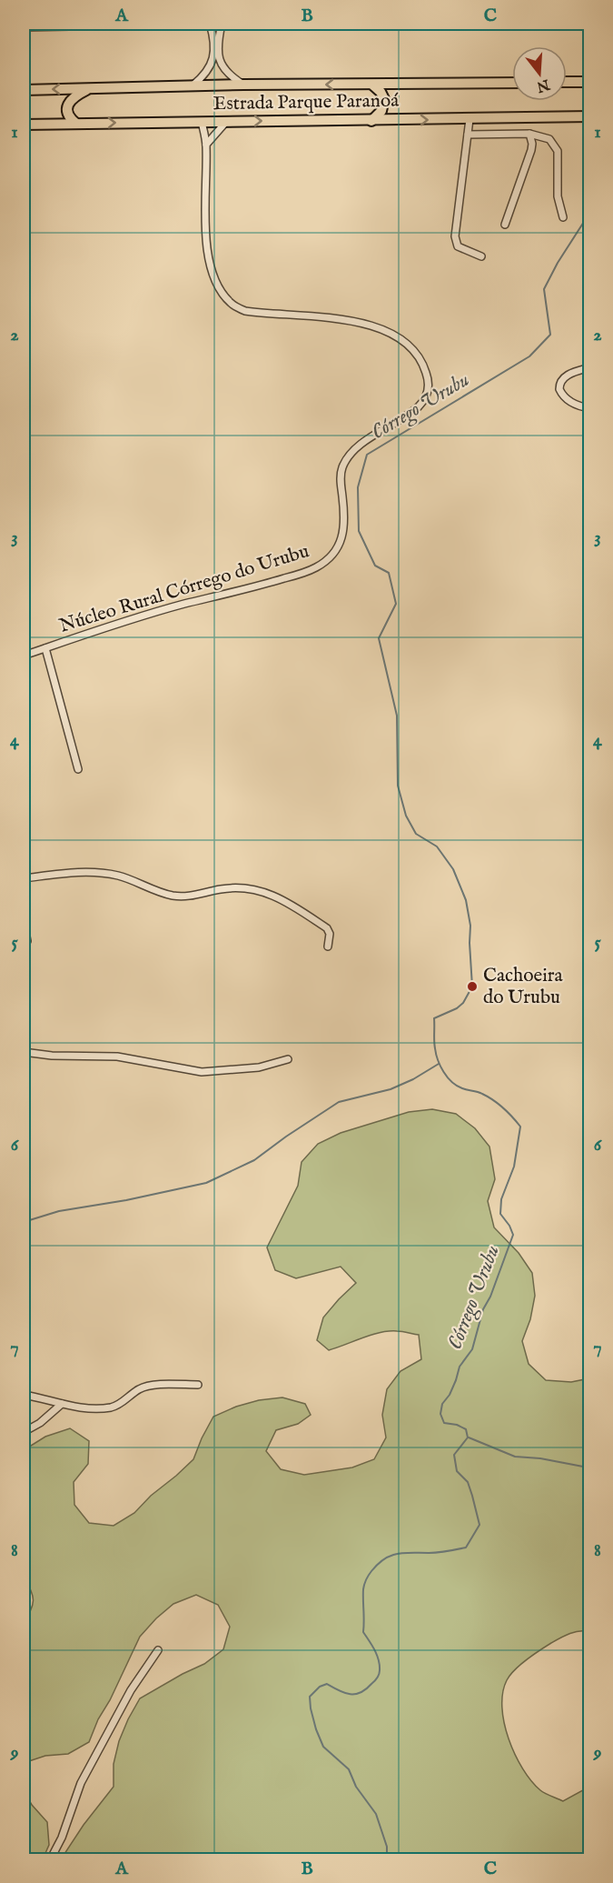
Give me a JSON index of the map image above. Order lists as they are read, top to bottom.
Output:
{
  "streets": {
    "main road": ["Estrada Parque Paranoá"],
    "street": ["Núcleo Rural Córrego do Urubu"]
  },
  "crossings": [
    ["Estrada Parque Paranoá", "Núcleo Rural Córrego do Urubu"]
  ],
  "water": ["Córrego Urubu"],
  "places": ["Cachoeira do Urubu"],
  "north": "bottom",
  "grid": {
    "columns": ["A", "B", "C"],
    "rows": [
      "1",
      "2",
      "3",
      "4",
      "5",
      "6",
      "7",
      "8",
      "9"
    ]
  }
}
